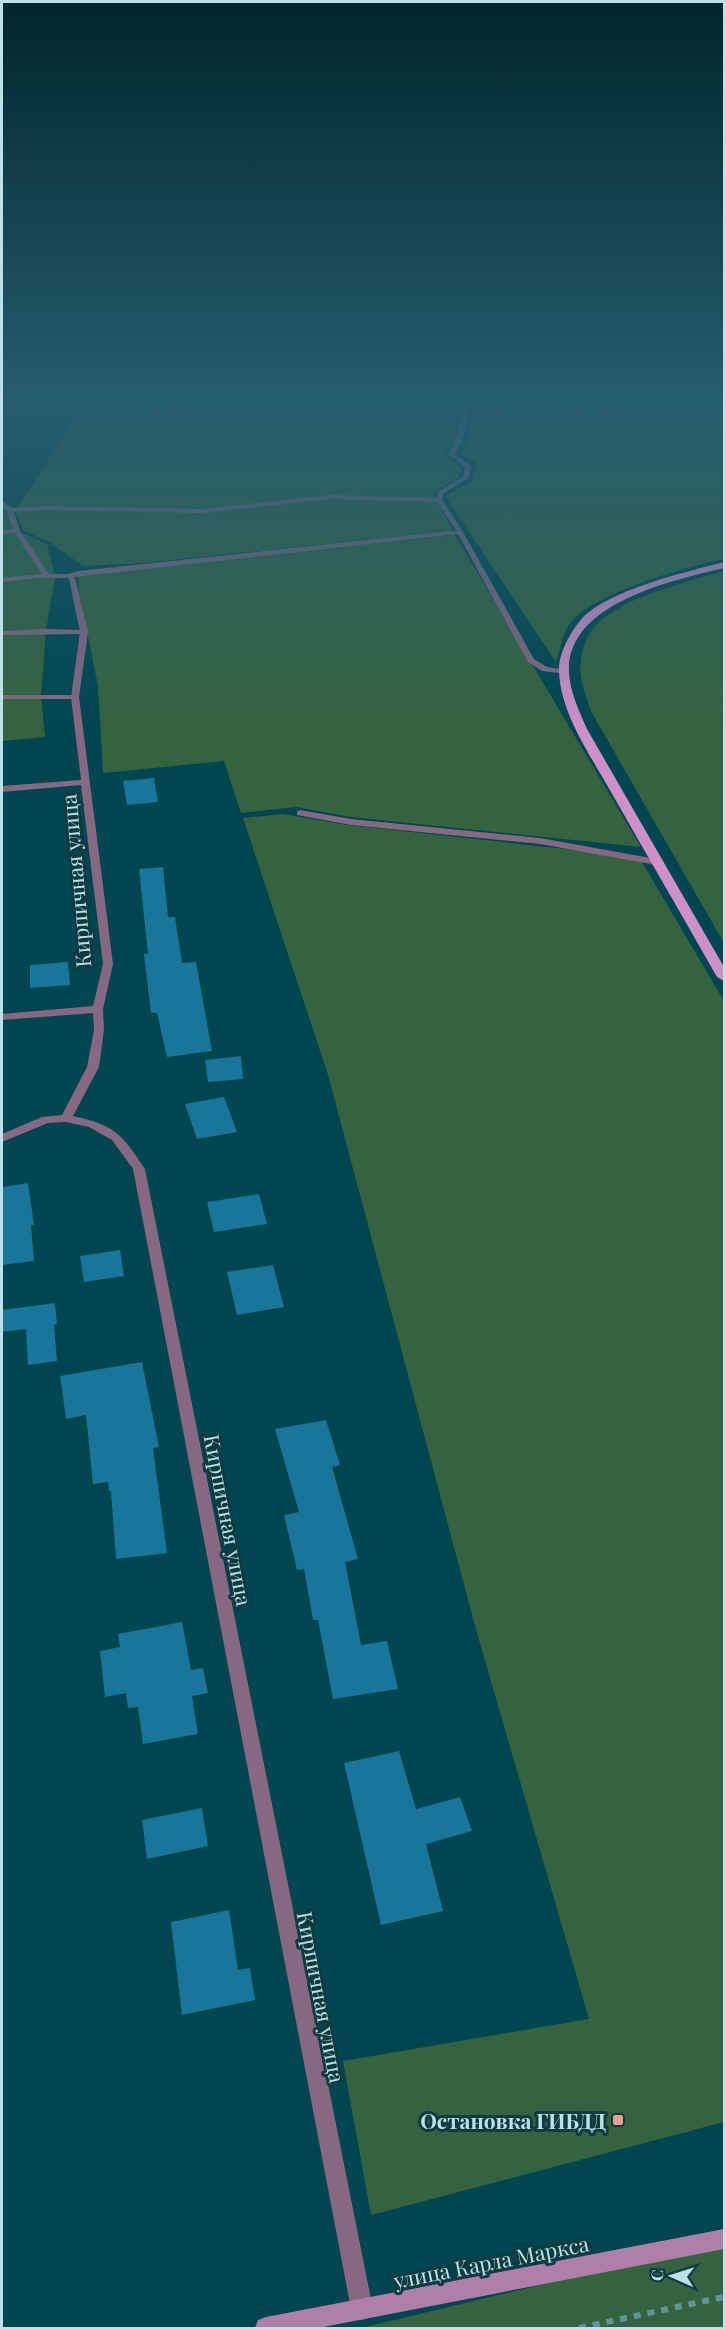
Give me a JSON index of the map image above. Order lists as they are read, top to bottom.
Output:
{
  "streets": {
    "main road": ["улица Карла Маркса"],
    "street": ["Кирпичная улица"]
  },
  "crossings": [
    ["Кирпичная улица", "улица Карла Маркса"]
  ],
  "places": {
    "transit": ["Остановка ГИБДД"]
  },
  "north": "left"
}
